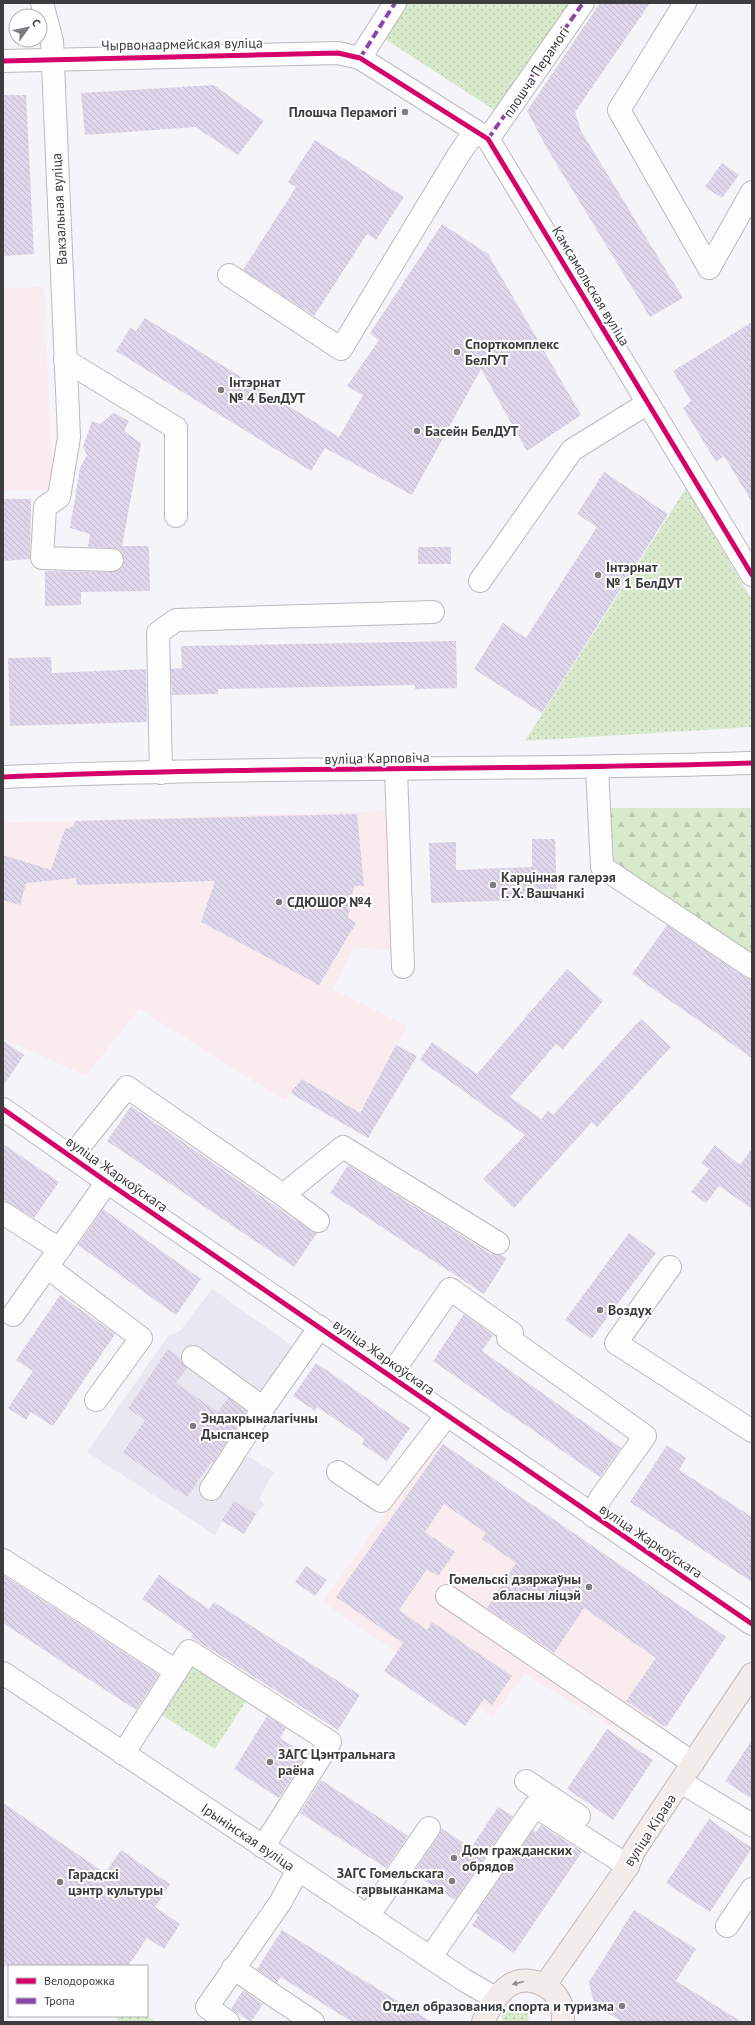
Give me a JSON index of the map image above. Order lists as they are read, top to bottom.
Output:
{
  "streets": {
    "main road": ["вуліца Кірава"],
    "street": [
      "Чырвонаармейская вуліца",
      "плошча Перамогі",
      "Вакзальная вуліца",
      "Камсамольская вуліца",
      "вуліца Карповіча",
      "вуліца Жаркоўскага",
      "Ірынінская вуліца"
    ]
  },
  "crossings": [
    ["Чырвонаармейская вуліца", "Вакзальная вуліца"],
    ["Чырвонаармейская вуліца", "Камсамольская вуліца"],
    ["плошча Перамогі", "Камсамольская вуліца"]
  ],
  "places": [
    "Плошча Перамогі",
    "Спорткомплекс БелГУТ",
    "Інтэрнат № 4 БелДУТ",
    "Басейн БелДУТ",
    "Інтэрнат № 1 БелДУТ",
    "Карцінная галерэя Г. Х. Вашчанкі",
    "СДЮШОР №4",
    "Воздух",
    "Эндакрыналагічны Дыспансер",
    "Гомельскі дзяржаўны абласны ліцэй",
    "ЗАГС Цэнтральнага раёна",
    "Дом гражданских обрядов",
    "ЗАГС Гомельскага гарвыканкама",
    "Гарадскі цэнтр культуры",
    "Отдел образования, спорта и туризма"
  ],
  "legend": ["Велодорожка", "Тропа"],
  "north": "top right"
}
